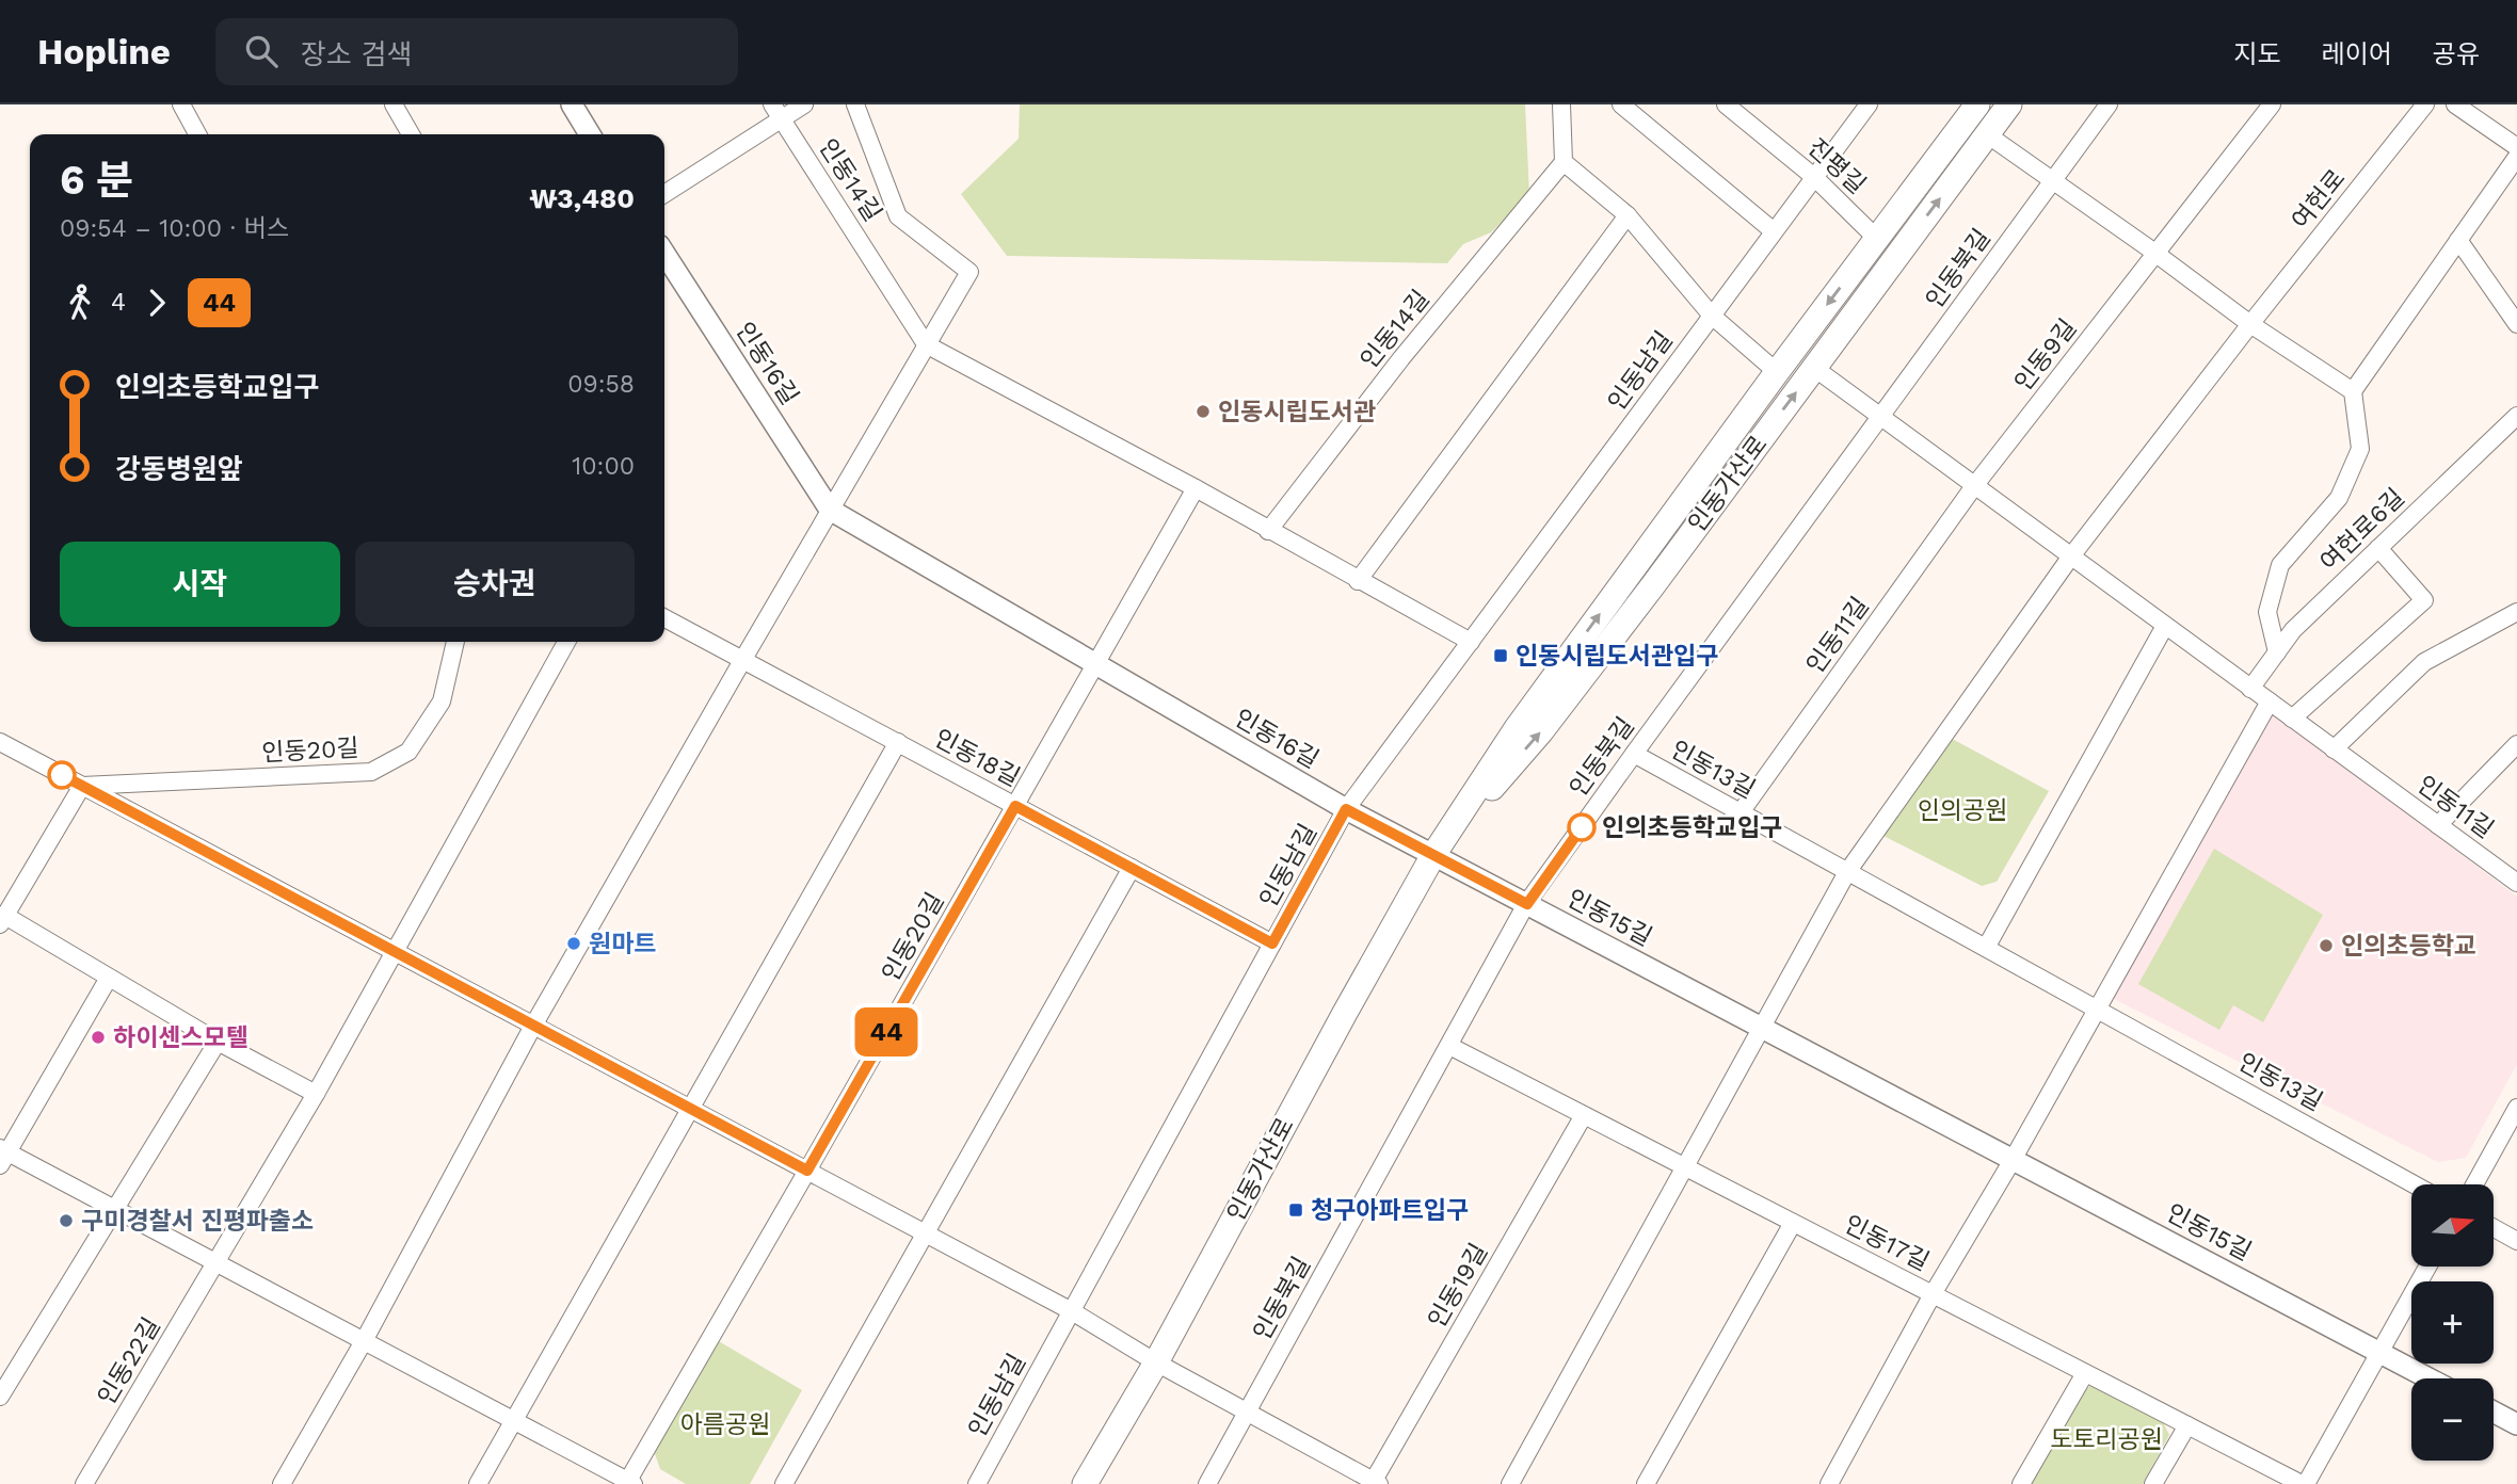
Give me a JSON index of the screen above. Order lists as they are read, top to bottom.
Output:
{
  "streets": {
    "main road": ["인동가산로"],
    "street": [
      "진평길",
      "인동14길",
      "여헌로",
      "인동북길",
      "인동9길",
      "인동16길",
      "인동남길",
      "여헌로6길",
      "인동11길",
      "인동20길",
      "인동18길",
      "인동13길",
      "인동15길",
      "인동17길",
      "인동19길",
      "인동22길"
    ]
  },
  "crossings": [
    ["진평길", "인동남길"],
    ["진평길", "인동가산로"],
    ["인동14길", "인동남길"],
    ["인동북길", "인동11길"],
    ["인동북길", "인동13길"],
    ["인동북길", "인동15길"],
    ["인동북길", "인동17길"],
    ["인동북길", "인동19길"],
    ["인동9길", "인동11길"],
    ["인동16길", "인동남길"],
    ["인동16길", "인동가산로"],
    ["인동16길", "인동15길"],
    ["인동남길", "인동18길"],
    ["인동가산로", "인동11길"],
    ["인동가산로", "인동15길"],
    ["인동가산로", "인동19길"],
    ["여헌로6길", "인동11길"],
    ["인동11길", "인동13길"],
    ["인동20길", "인동18길"],
    ["인동17길", "인동19길"]
  ],
  "parks": ["인의공원", "아름공원", "도토리공원"],
  "places": {
    "other": [
      "인동시립도서관",
      "인의초등학교입구",
      "원마트",
      "인의초등학교",
      "하이센스모텔",
      "구미경찰서 진평파출소"
    ],
    "transit": ["인동시립도서관입구", "청구아파트입구"]
  },
  "lines": ["bus line 44"],
  "north": "right",
  "page": {
    "header": "Hopline",
    "search": "장소 검색",
    "nav": ["지도", "레이어", "공유"],
    "on_map": "44",
    "heading": ["6 분", "09:54 – 10:00 · 버스", "₩3,480"],
    "legs": ["4", "44"],
    "list": [
      {
        "name": "인의초등학교입구",
        "value": "09:58"
      },
      {
        "name": "강동병원앞",
        "value": "10:00"
      }
    ],
    "buttons": ["시작", "승차권"],
    "map_buttons": ["+", "−"]
  }
}
